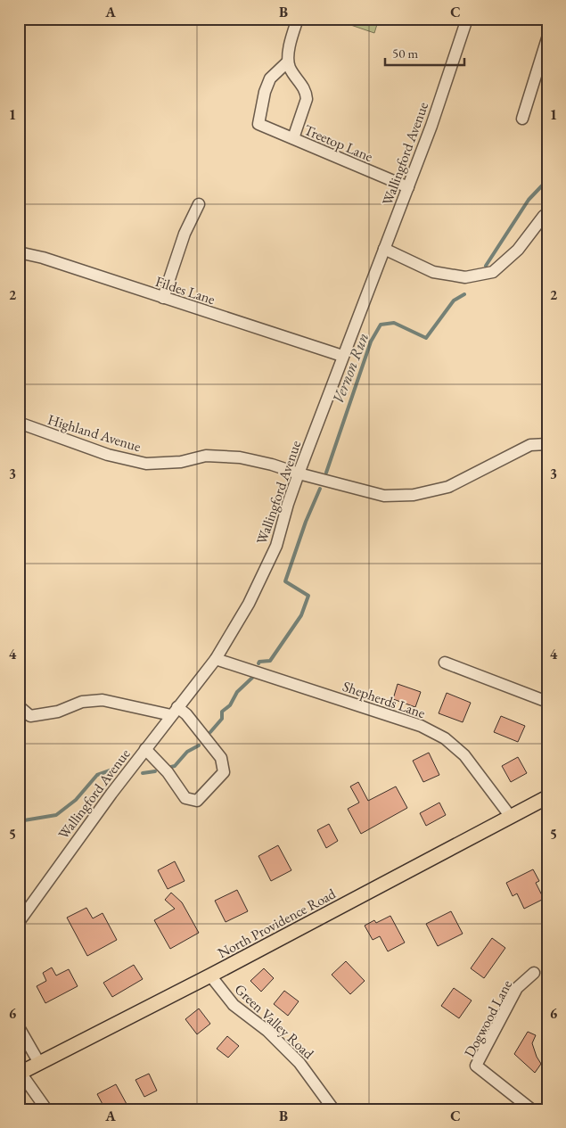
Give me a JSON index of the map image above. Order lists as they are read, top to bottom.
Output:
{
  "streets": {
    "main road": ["North Providence Road"],
    "street": [
      "Treetop Lane",
      "Wallingford Avenue",
      "Fildes Lane",
      "Highland Avenue",
      "Shepherds Lane",
      "Dogwood Lane",
      "Green Valley Road"
    ]
  },
  "crossings": [
    ["Treetop Lane", "Wallingford Avenue"],
    ["Wallingford Avenue", "Fildes Lane"],
    ["Wallingford Avenue", "Highland Avenue"],
    ["Wallingford Avenue", "Shepherds Lane"],
    ["Shepherds Lane", "North Providence Road"],
    ["North Providence Road", "Green Valley Road"]
  ],
  "water": ["Vernon Run"],
  "scale_bar": "50 m",
  "grid": {
    "columns": ["A", "B", "C"],
    "rows": [
      "1",
      "2",
      "3",
      "4",
      "5",
      "6"
    ]
  }
}
